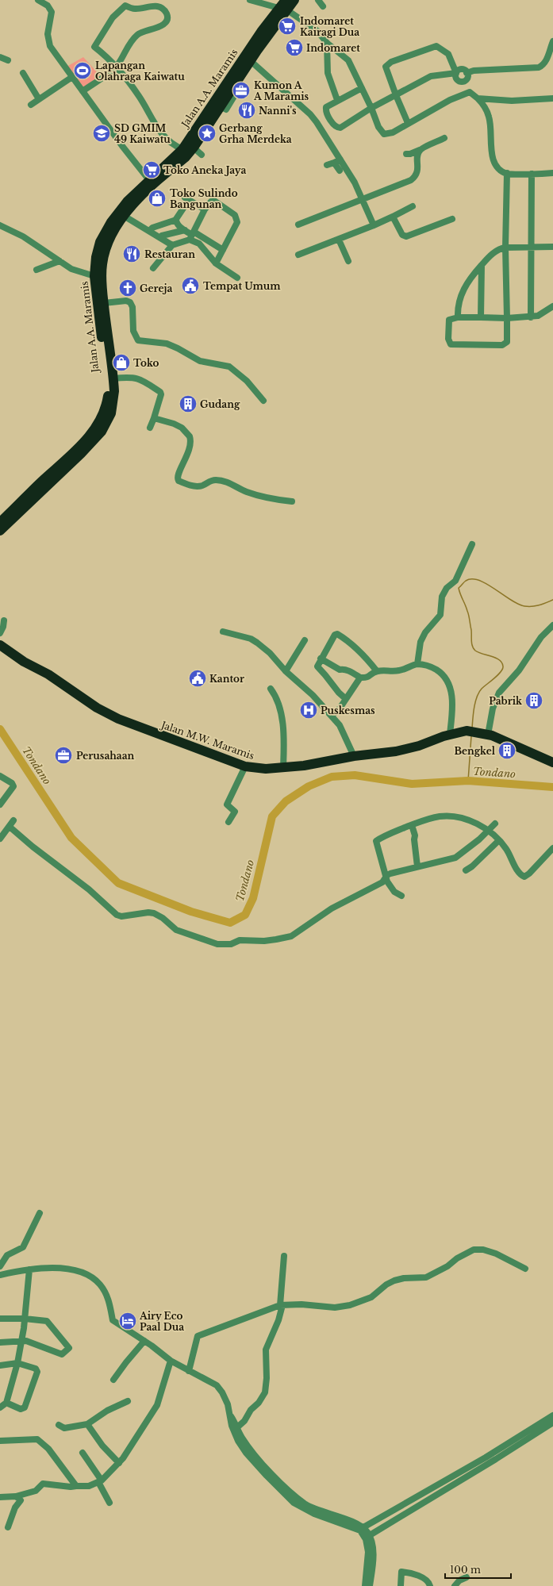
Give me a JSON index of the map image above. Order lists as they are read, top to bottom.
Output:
{
  "streets": {
    "highway": ["Jalan A.A. Maramis", "Jalan M.W. Maramis"]
  },
  "water": ["Tondano"],
  "places": {
    "supermarket": ["Indomaret Kairagi Dua", "Indomaret", "Toko Aneka Jaya"],
    "sports": ["Lapangan Olahraga Kaiwatu"],
    "office": ["Kumon A A Maramis", "Perusahaan"],
    "restaurant": ["Nanni's", "Restauran"],
    "school or university": ["SD GMIM 49 Kaiwatu"],
    "place": ["Gerbang Grha Merdeka"],
    "shop": ["Toko Sulindo Bangunan", "Toko"],
    "public building": ["Tempat Umum", "Kantor"],
    "church": ["Gereja"],
    "building": ["Gudang", "Pabrik", "Bengkel"],
    "hospital": ["Puskesmas"],
    "hotel": ["Airy Eco Paal Dua"]
  },
  "scale_bar": "100 m"
}
